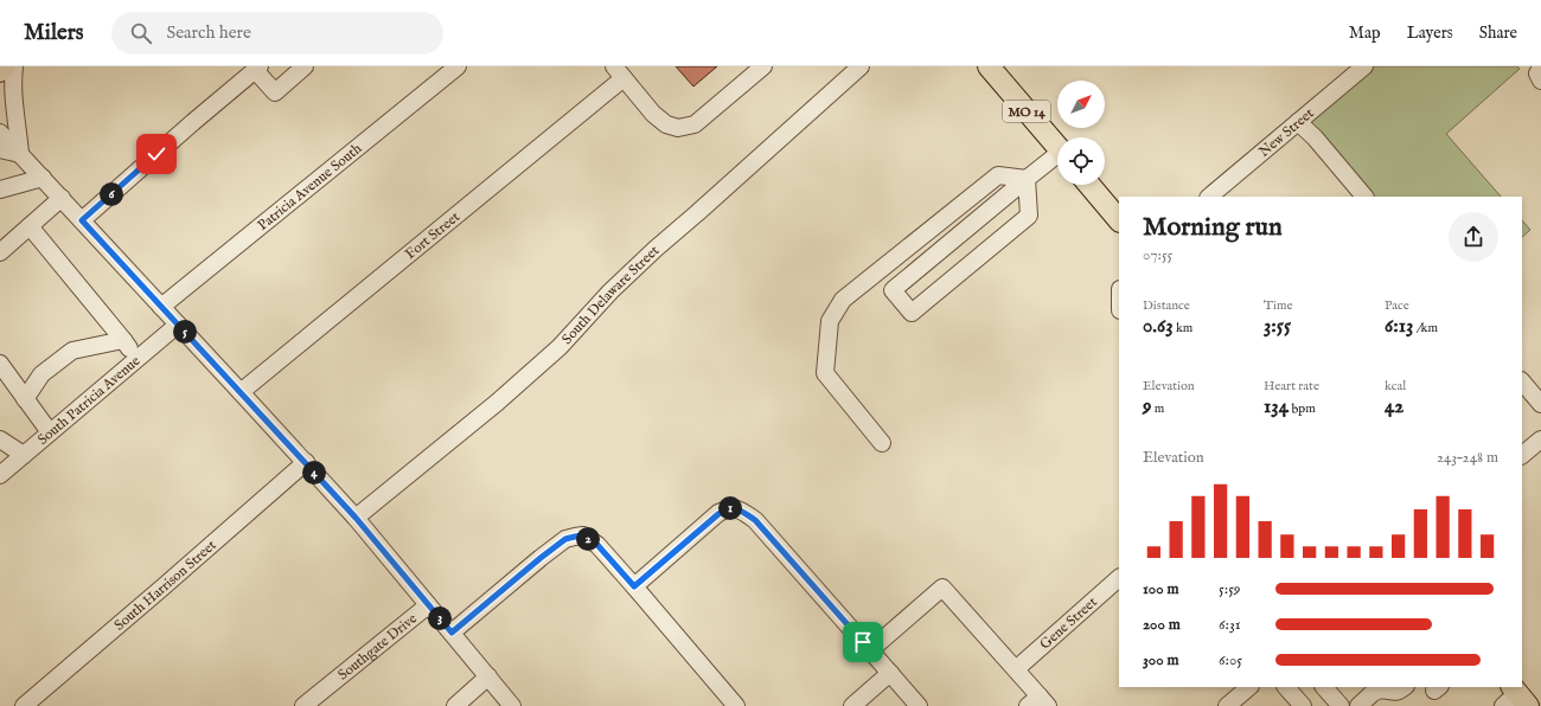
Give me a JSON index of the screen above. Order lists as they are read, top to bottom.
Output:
{
  "streets": {
    "main road": ["MO 14"],
    "street": [
      "New Street",
      "Patricia Avenue South",
      "Fort Street",
      "South Delaware Street",
      "South Patricia Avenue",
      "South Harrison Street",
      "Gene Street",
      "Southgate Drive"
    ]
  },
  "north": "top right",
  "page": {
    "header": "Milers",
    "search": "Search here",
    "nav": ["Map", "Layers", "Share"],
    "pins": [
      "6",
      "5",
      "4",
      "1",
      "2",
      "3"
    ],
    "heading": ["Morning run", "07:55"],
    "stats": [
      ["Distance", "0.63 km"],
      ["Time", "3:55"],
      ["Pace", "6:13 /km"],
      ["Elevation", "9 m"],
      ["Heart rate", "134 bpm"],
      ["kcal", "42"]
    ],
    "chart": ["Elevation", "243–248 m"],
    "list": [
      {
        "name": "100 m",
        "note": "5:59"
      },
      {
        "name": "200 m",
        "note": "6:31"
      },
      {
        "name": "300 m",
        "note": "6:05"
      }
    ]
  }
}
